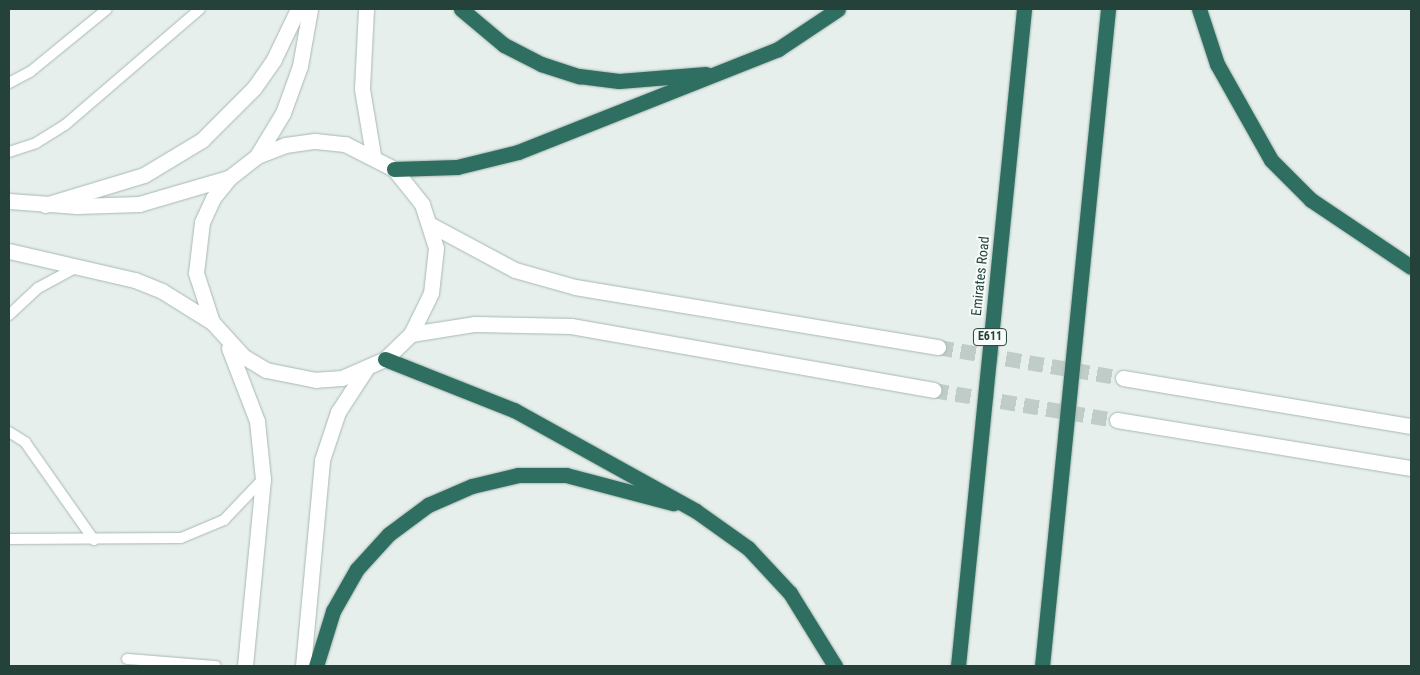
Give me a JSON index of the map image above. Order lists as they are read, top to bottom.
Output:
{
  "streets": {
    "highway": ["Emirates Road", "E611"]
  }
}
